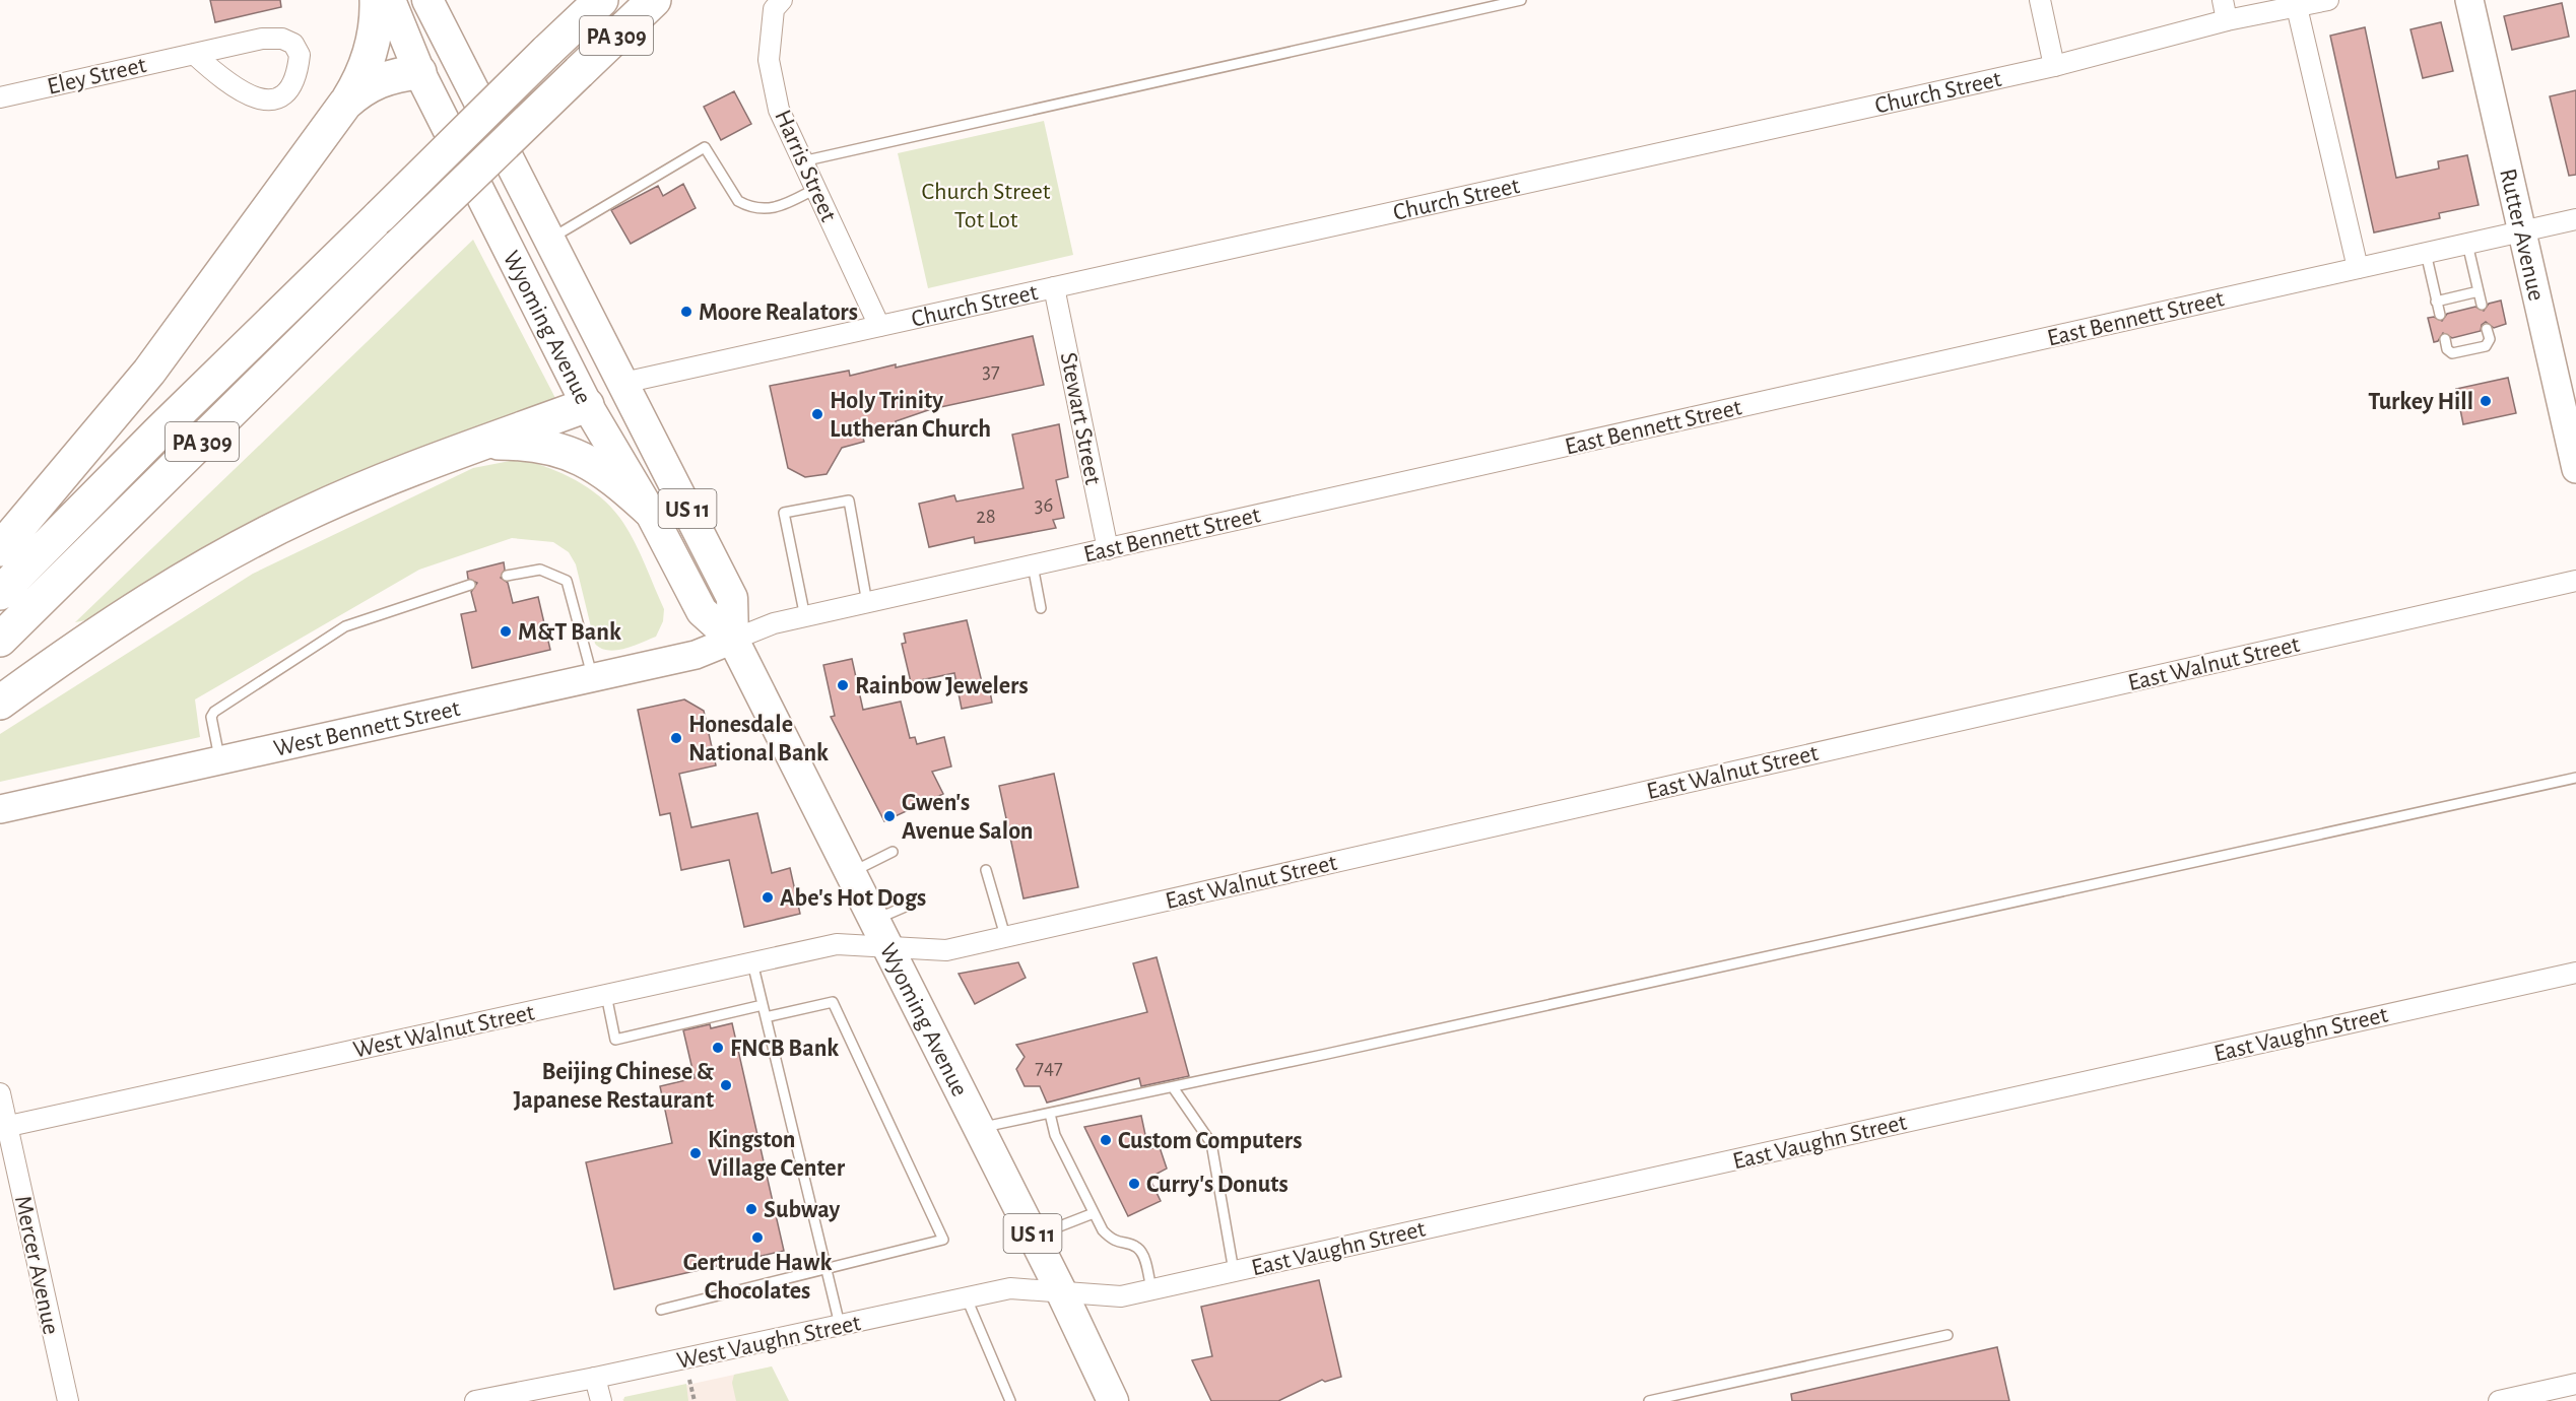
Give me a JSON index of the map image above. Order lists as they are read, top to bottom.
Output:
{
  "streets": {
    "highway": ["PA 309"],
    "main road": ["Church Street", "Wyoming Avenue", "US 11"],
    "street": [
      "Eley Street",
      "Harris Street",
      "Rutter Avenue",
      "East Bennett Street",
      "Stewart Street",
      "East Walnut Street",
      "West Bennett Street",
      "West Walnut Street",
      "East Vaughn Street",
      "Mercer Avenue",
      "West Vaughn Street"
    ]
  },
  "crossings": [
    ["Church Street", "Harris Street"],
    ["Church Street", "Wyoming Avenue"],
    ["Church Street", "Stewart Street"],
    ["Rutter Avenue", "East Bennett Street"],
    ["East Bennett Street", "Wyoming Avenue"],
    ["East Bennett Street", "Stewart Street"],
    ["East Bennett Street", "West Bennett Street"],
    ["Wyoming Avenue", "East Walnut Street"],
    ["Wyoming Avenue", "West Bennett Street"],
    ["Wyoming Avenue", "West Walnut Street"],
    ["Wyoming Avenue", "East Vaughn Street"],
    ["Wyoming Avenue", "West Vaughn Street"],
    ["East Walnut Street", "West Walnut Street"],
    ["West Walnut Street", "Mercer Avenue"],
    ["East Vaughn Street", "West Vaughn Street"]
  ],
  "parks": ["Church Street Tot Lot"],
  "places": [
    "Moore Realators",
    "Turkey Hill",
    "Holy Trinity Lutheran Church",
    "M&T Bank",
    "Rainbow Jewelers",
    "Honesdale National Bank",
    "Gwen's Avenue Salon",
    "Abe's Hot Dogs",
    "FNCB Bank",
    "Beijing Chinese & Japanese Restaurant",
    "Custom Computers",
    "Kingston Village Center",
    "Curry's Donuts",
    "Subway",
    "Gertrude Hawk Chocolates"
  ],
  "house_numbers": [
    "37",
    "36",
    "28",
    "747"
  ]
}
